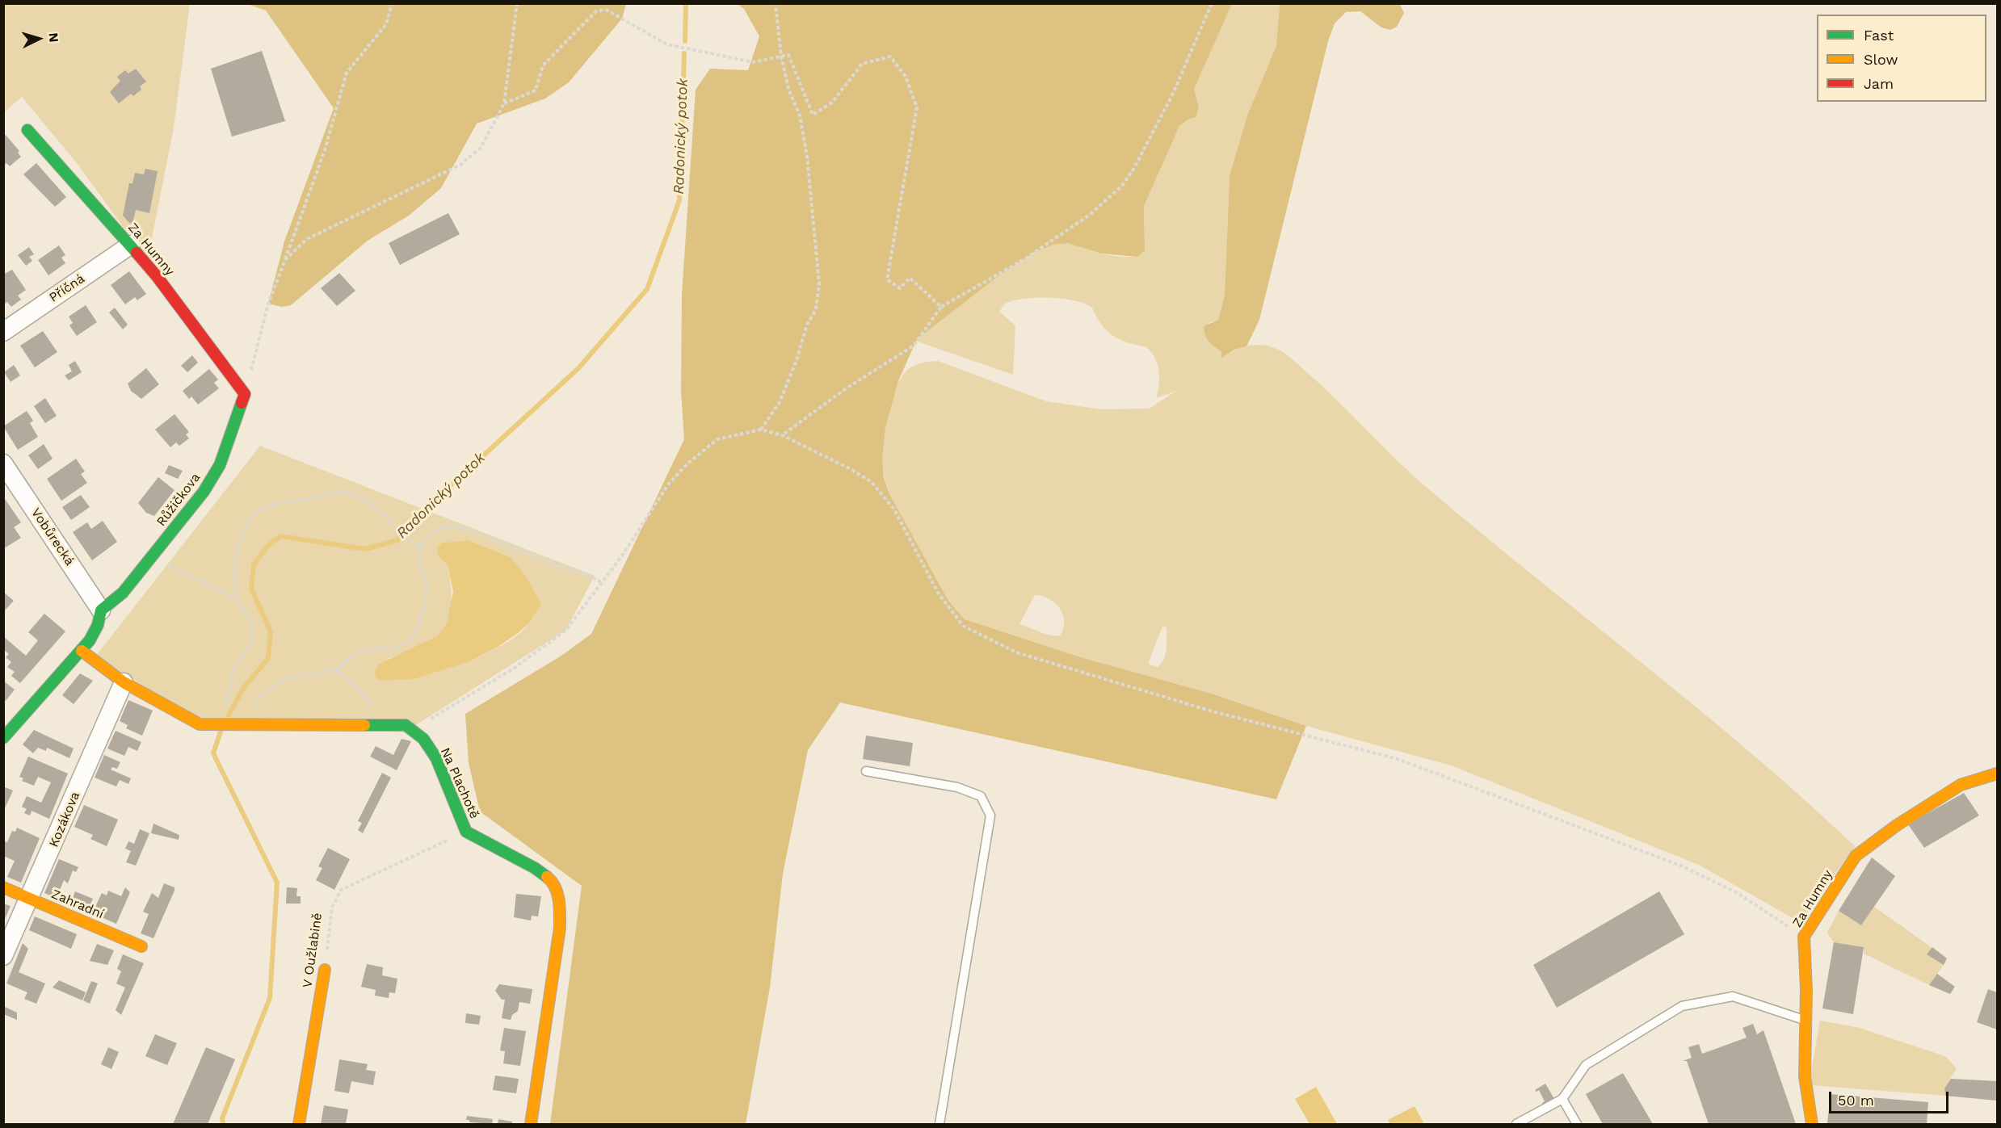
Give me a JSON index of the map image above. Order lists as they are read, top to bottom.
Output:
{
  "streets": {
    "street": [
      "Za Humny",
      "Příčná",
      "Růžičkova",
      "Vobůrecká",
      "Na Plachotě",
      "Kozákova",
      "Zahradní",
      "V Oužlabině"
    ]
  },
  "crossings": [
    ["Za Humny", "Příčná"],
    ["Za Humny", "Růžičkova"],
    ["Růžičkova", "Vobůrecká"],
    ["Na Plachotě", "V Oužlabině"],
    ["Kozákova", "Zahradní"]
  ],
  "water": ["Radonický potok"],
  "legend": ["Fast", "Slow", "Jam"],
  "scale_bar": "50 m",
  "north": "right"
}
